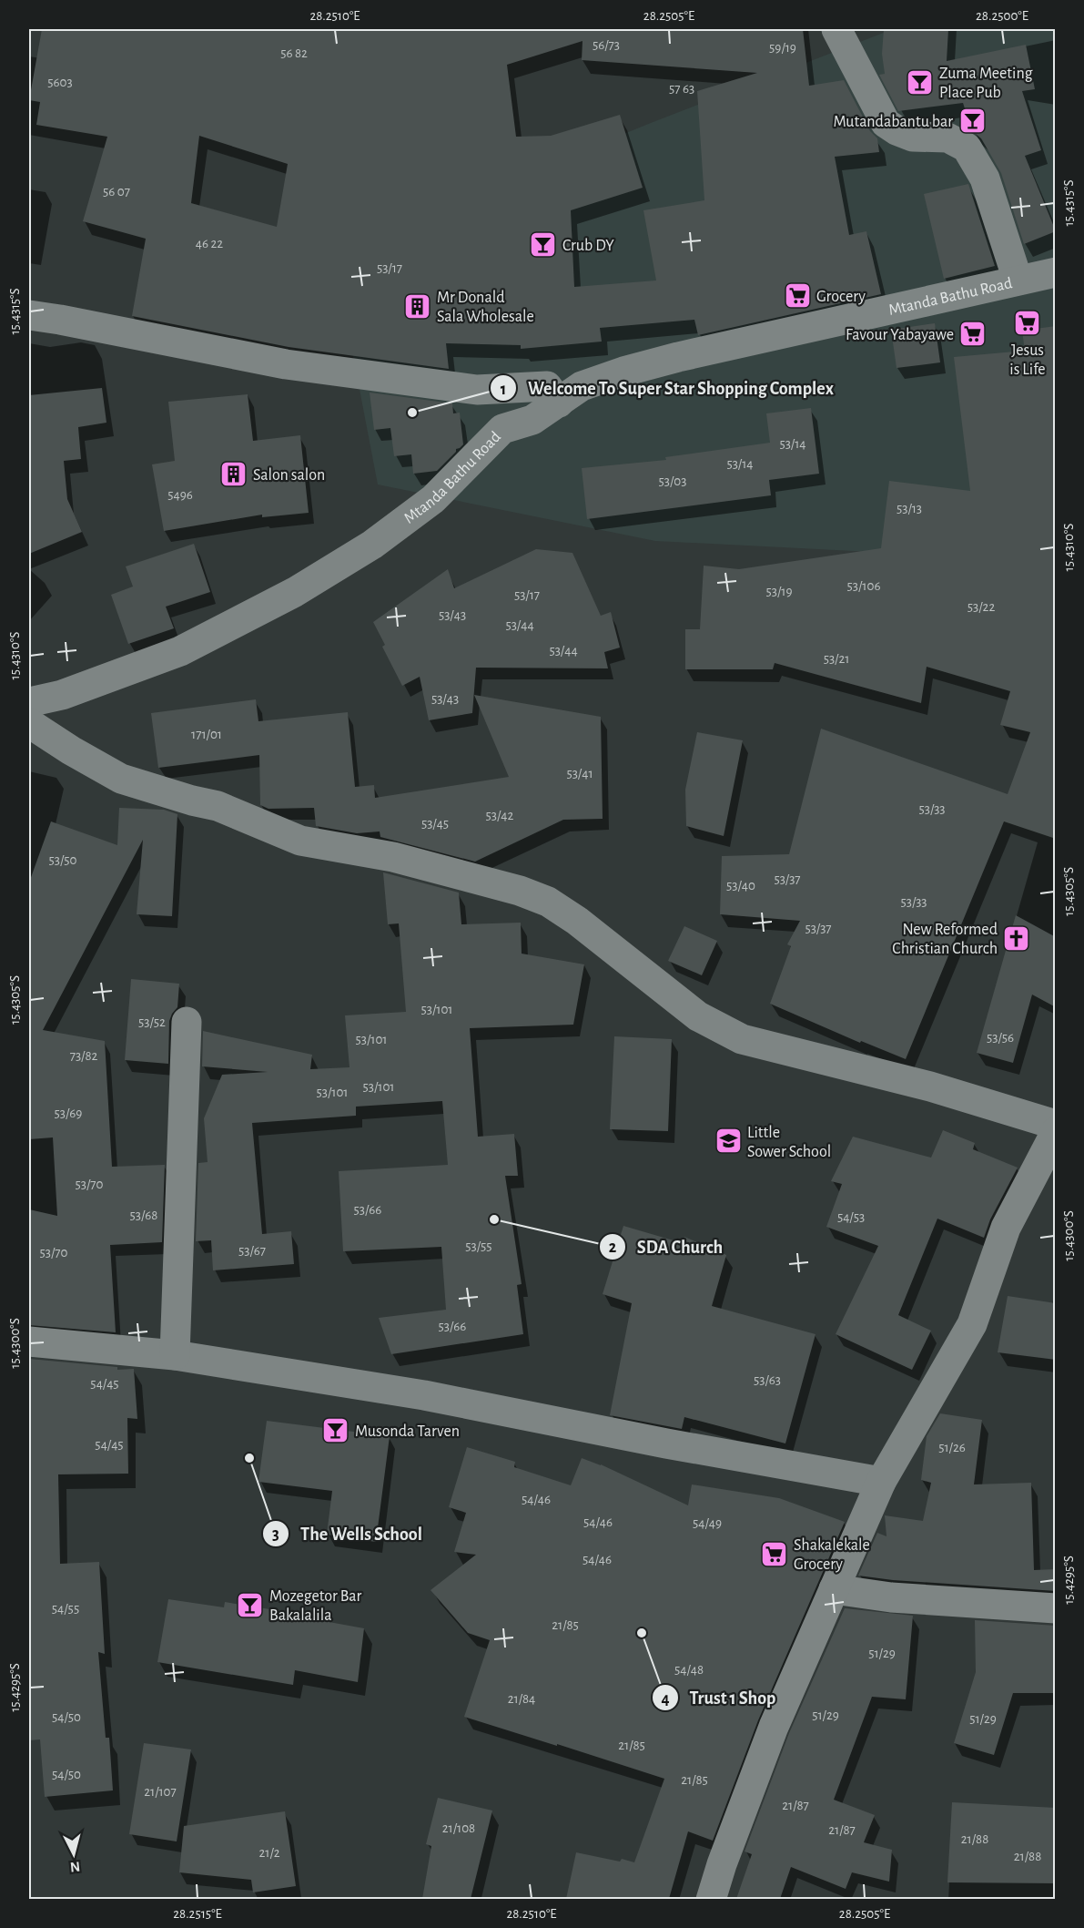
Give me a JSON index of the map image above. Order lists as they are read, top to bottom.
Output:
{
  "streets": {
    "street": ["Mtanda Bathu Road"]
  },
  "places": {
    "bar": [
      "Zuma Meeting Place Pub",
      "Mutandabantu bar",
      "Crub DY",
      "Musonda Tarven",
      "Mozegetor Bar Bakalalila"
    ],
    "supermarket": [
      "Grocery",
      "Jesus is Life",
      "Favour Yabayawe",
      "Shakalekale Grocery"
    ],
    "building": ["Mr Donald Sala Wholesale", "Salon salon"],
    "other": [
      "Welcome To Super Star Shopping Complex",
      "SDA Church",
      "The Wells School",
      "Trust 1 Shop"
    ],
    "church": ["New Reformed Christian Church"],
    "school or university": ["Little Sower School"]
  },
  "house_numbers": [
    "56/73",
    "59/19",
    "56 82",
    "5603",
    "57 63",
    "56 07",
    "46 22",
    "53/17",
    "53/14",
    "53/14",
    "53/03",
    "5496",
    "53/13",
    "53/106",
    "53/19",
    "53/17",
    "53/22",
    "53/43",
    "53/44",
    "53/44",
    "53/21",
    "53/43",
    "171/01",
    "53/41",
    "53/33",
    "53/42",
    "53/45",
    "53/50",
    "53/37",
    "53/40",
    "53/33",
    "53/37",
    "53/101",
    "53/52",
    "53/56",
    "53/101",
    "73/82",
    "53/101",
    "53/101",
    "53/69",
    "53/70",
    "53/66",
    "53/68",
    "54/53",
    "53/55",
    "53/67",
    "53/70",
    "53/66",
    "53/63",
    "54/45",
    "54/45",
    "51/26",
    "54/46",
    "54/46",
    "54/49",
    "54/46",
    "54/55",
    "21/85",
    "51/29",
    "54/48",
    "21/84",
    "51/29",
    "54/50",
    "51/29",
    "21/85",
    "54/50",
    "21/85",
    "21/107",
    "21/87",
    "21/108",
    "21/87",
    "21/88",
    "21/2",
    "21/88"
  ],
  "north": "bottom",
  "coordinates": [
    "28.2510°E",
    "28.2505°E",
    "28.2500°E",
    "15.4315°S",
    "15.4310°S",
    "15.4305°S",
    "15.4300°S",
    "15.4295°S",
    "28.2515°E"
  ]
}
